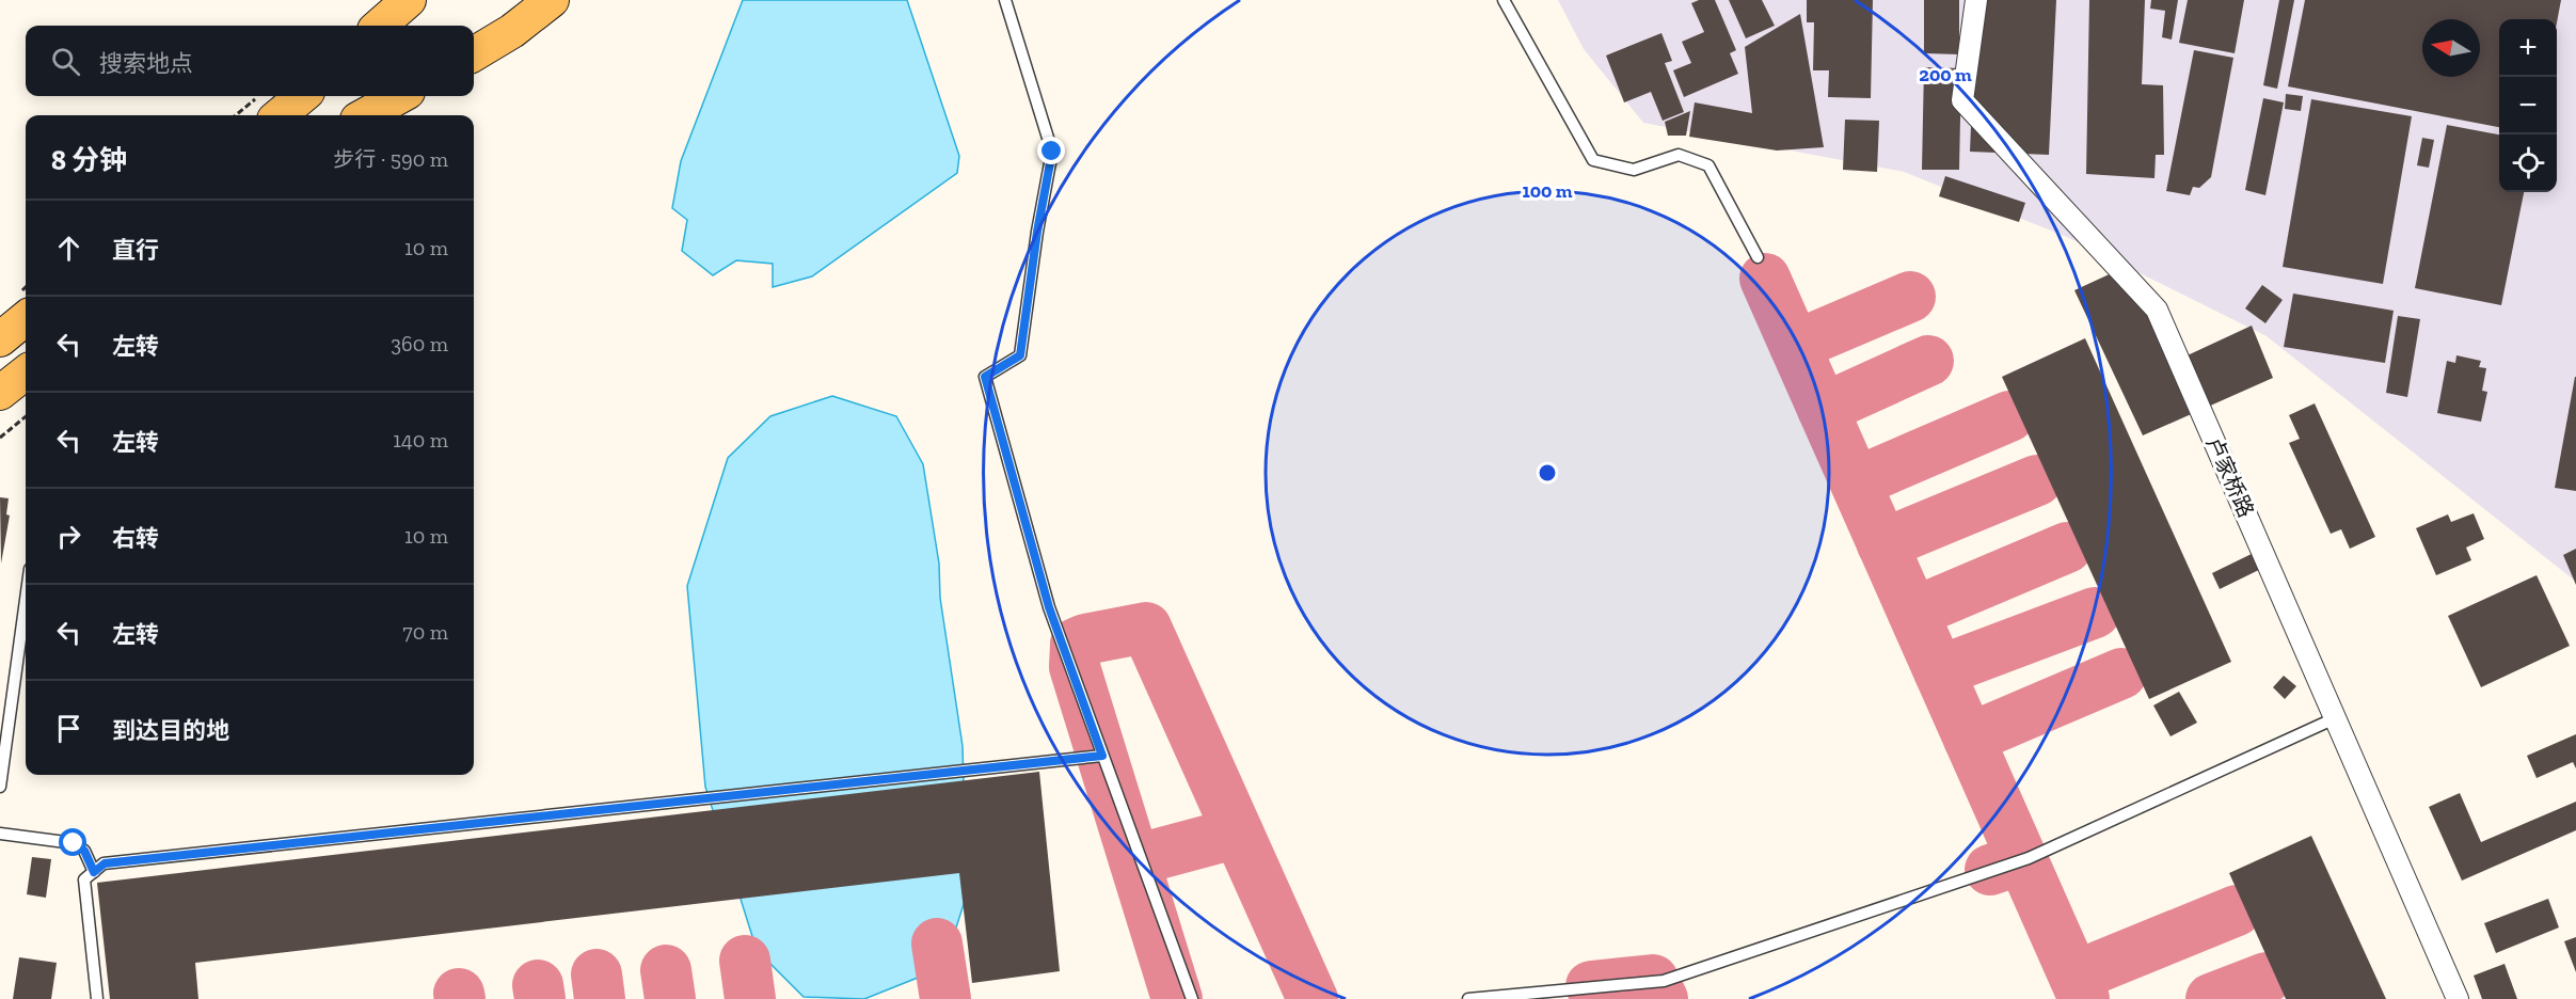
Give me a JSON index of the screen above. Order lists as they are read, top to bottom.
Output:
{
  "streets": {
    "street": ["卢家桥路"]
  },
  "north": "left",
  "page": {
    "map_buttons": ["+", "−"],
    "search": "搜索地点",
    "heading": ["8 分钟", "步行 · 590 m"],
    "list": [
      ["直行", "10 m"],
      ["左转", "360 m"],
      ["左转", "140 m"],
      ["右转", "10 m"],
      ["左转", "70 m"],
      "到达目的地"
    ]
  },
  "rings": ["200 m", "100 m"]
}
